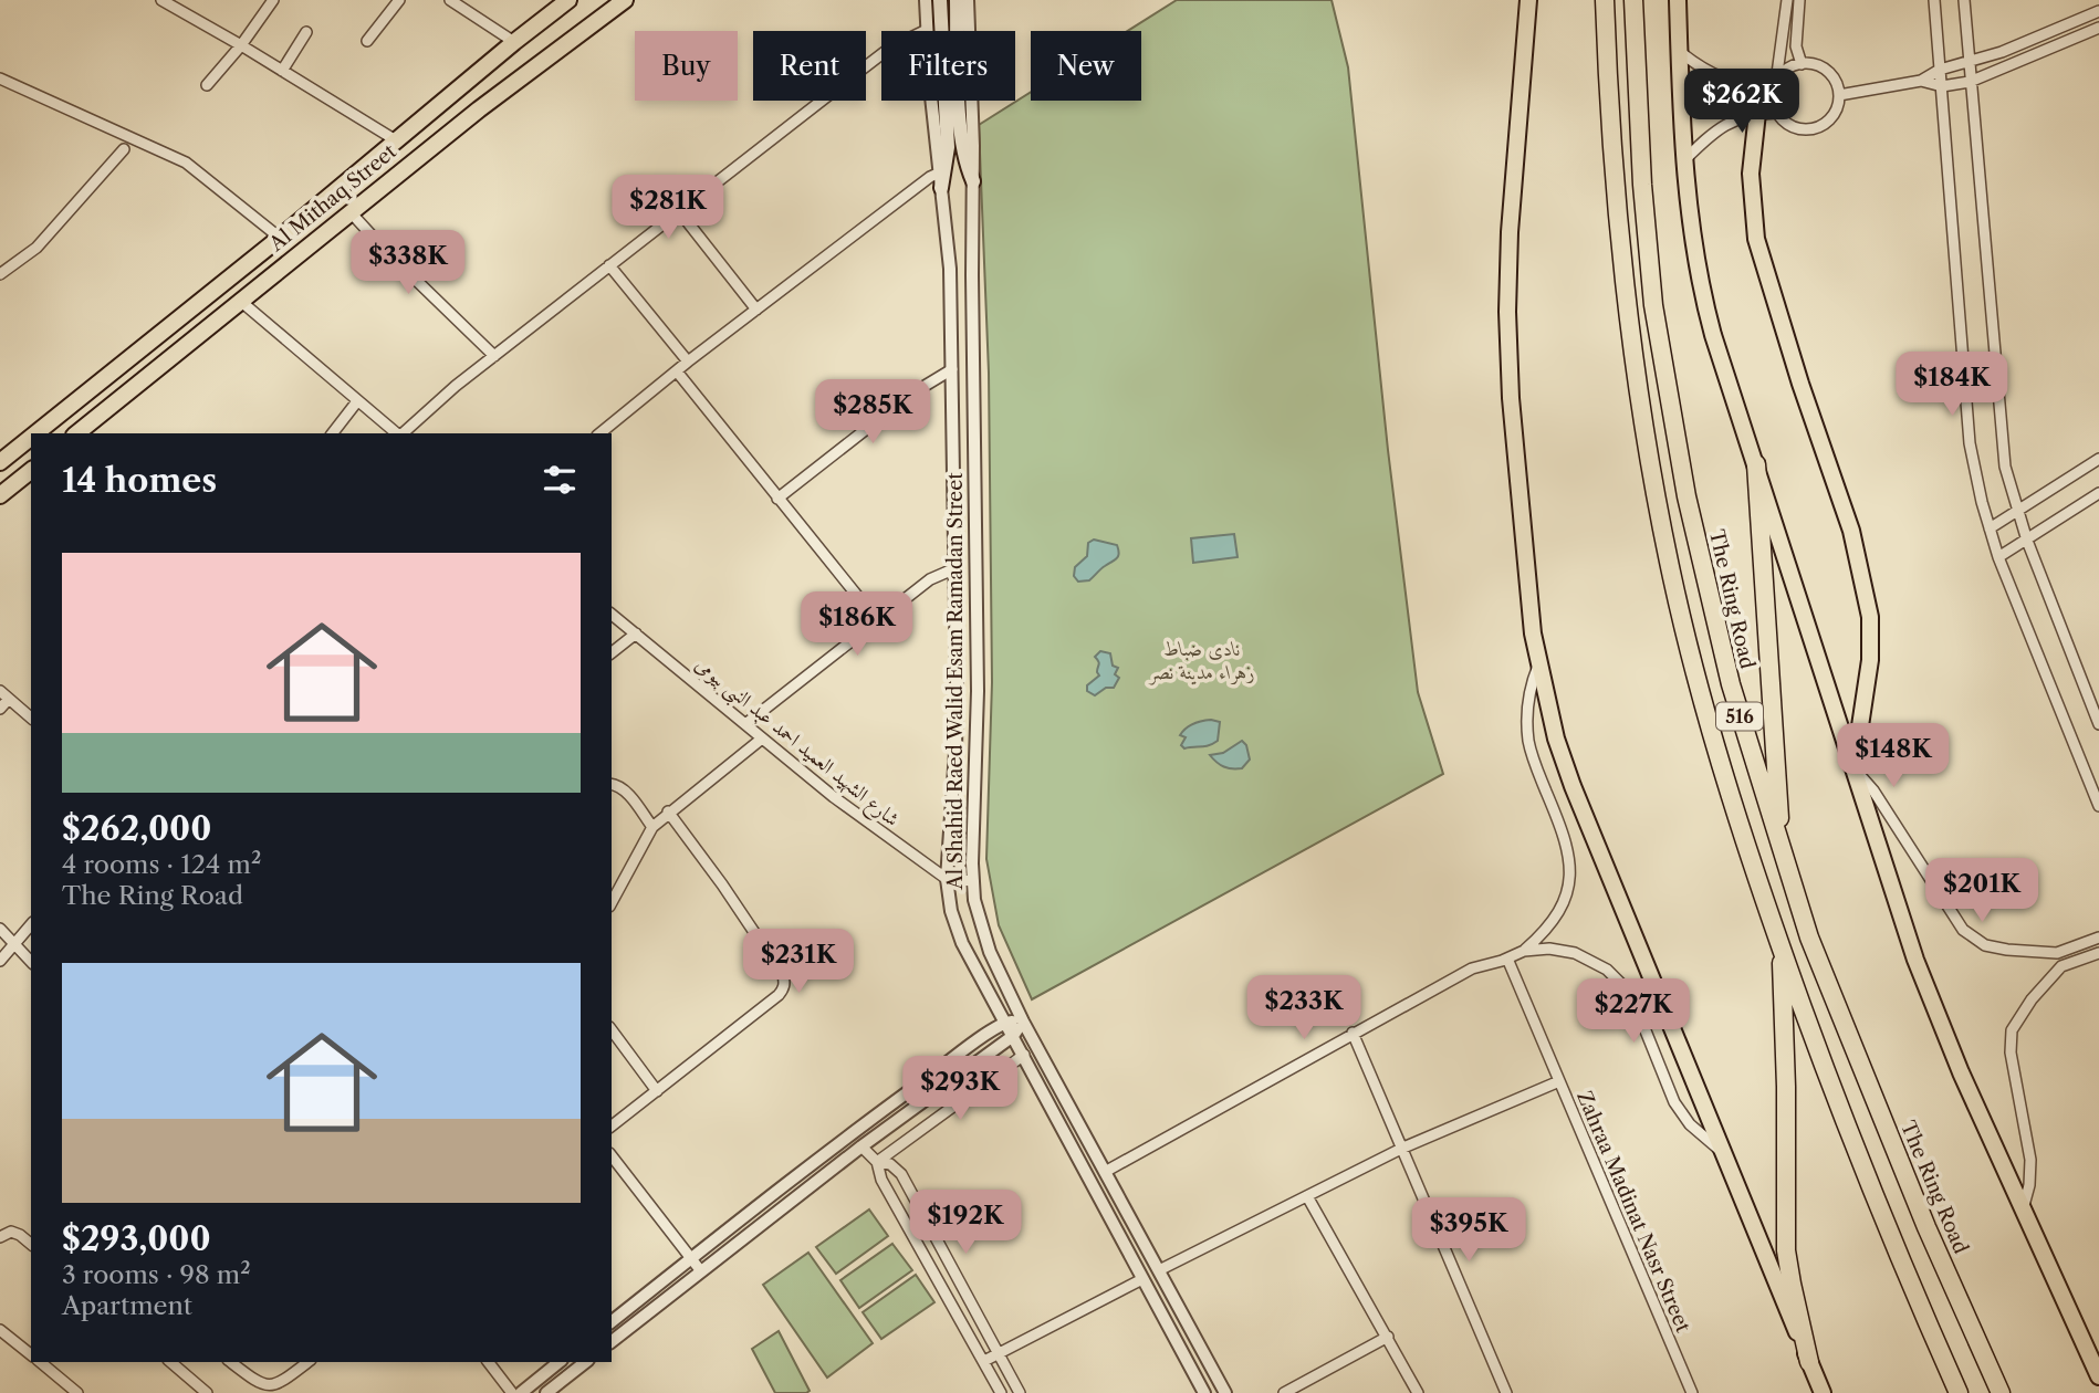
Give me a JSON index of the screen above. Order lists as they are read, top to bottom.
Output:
{
  "streets": {
    "highway": ["The Ring Road", "516"],
    "main road": ["Al Mithaq Street"],
    "street": ["Al Shahid Raed Walid Esam Ramadan Street", "شارع الشهيد العميد احمد عبد النبى بيومى", "Zahraa Madinat Nasr Street"]
  },
  "crossings": [
    ["The Ring Road", "516"],
    ["Al Shahid Raed Walid Esam Ramadan Street", "شارع الشهيد العميد احمد عبد النبى بيومى"]
  ],
  "parks": ["نادى ضباط زهراء مدينة نصر"],
  "page": {
    "chip": [
      "Buy",
      "Rent",
      "Filters",
      "New"
    ],
    "price": [
      "$262K",
      "$281K",
      "$338K",
      "$184K",
      "$285K",
      "$186K",
      "$148K",
      "$201K",
      "$231K",
      "$233K",
      "$227K",
      "$293K",
      "$192K",
      "$395K"
    ],
    "heading": "14 homes",
    "list": [
      {
        "name": "$262,000",
        "note": "4 rooms · 124 m² · The Ring Road"
      },
      {
        "name": "$293,000",
        "note": "3 rooms · 98 m² · Apartment"
      }
    ]
  }
}
